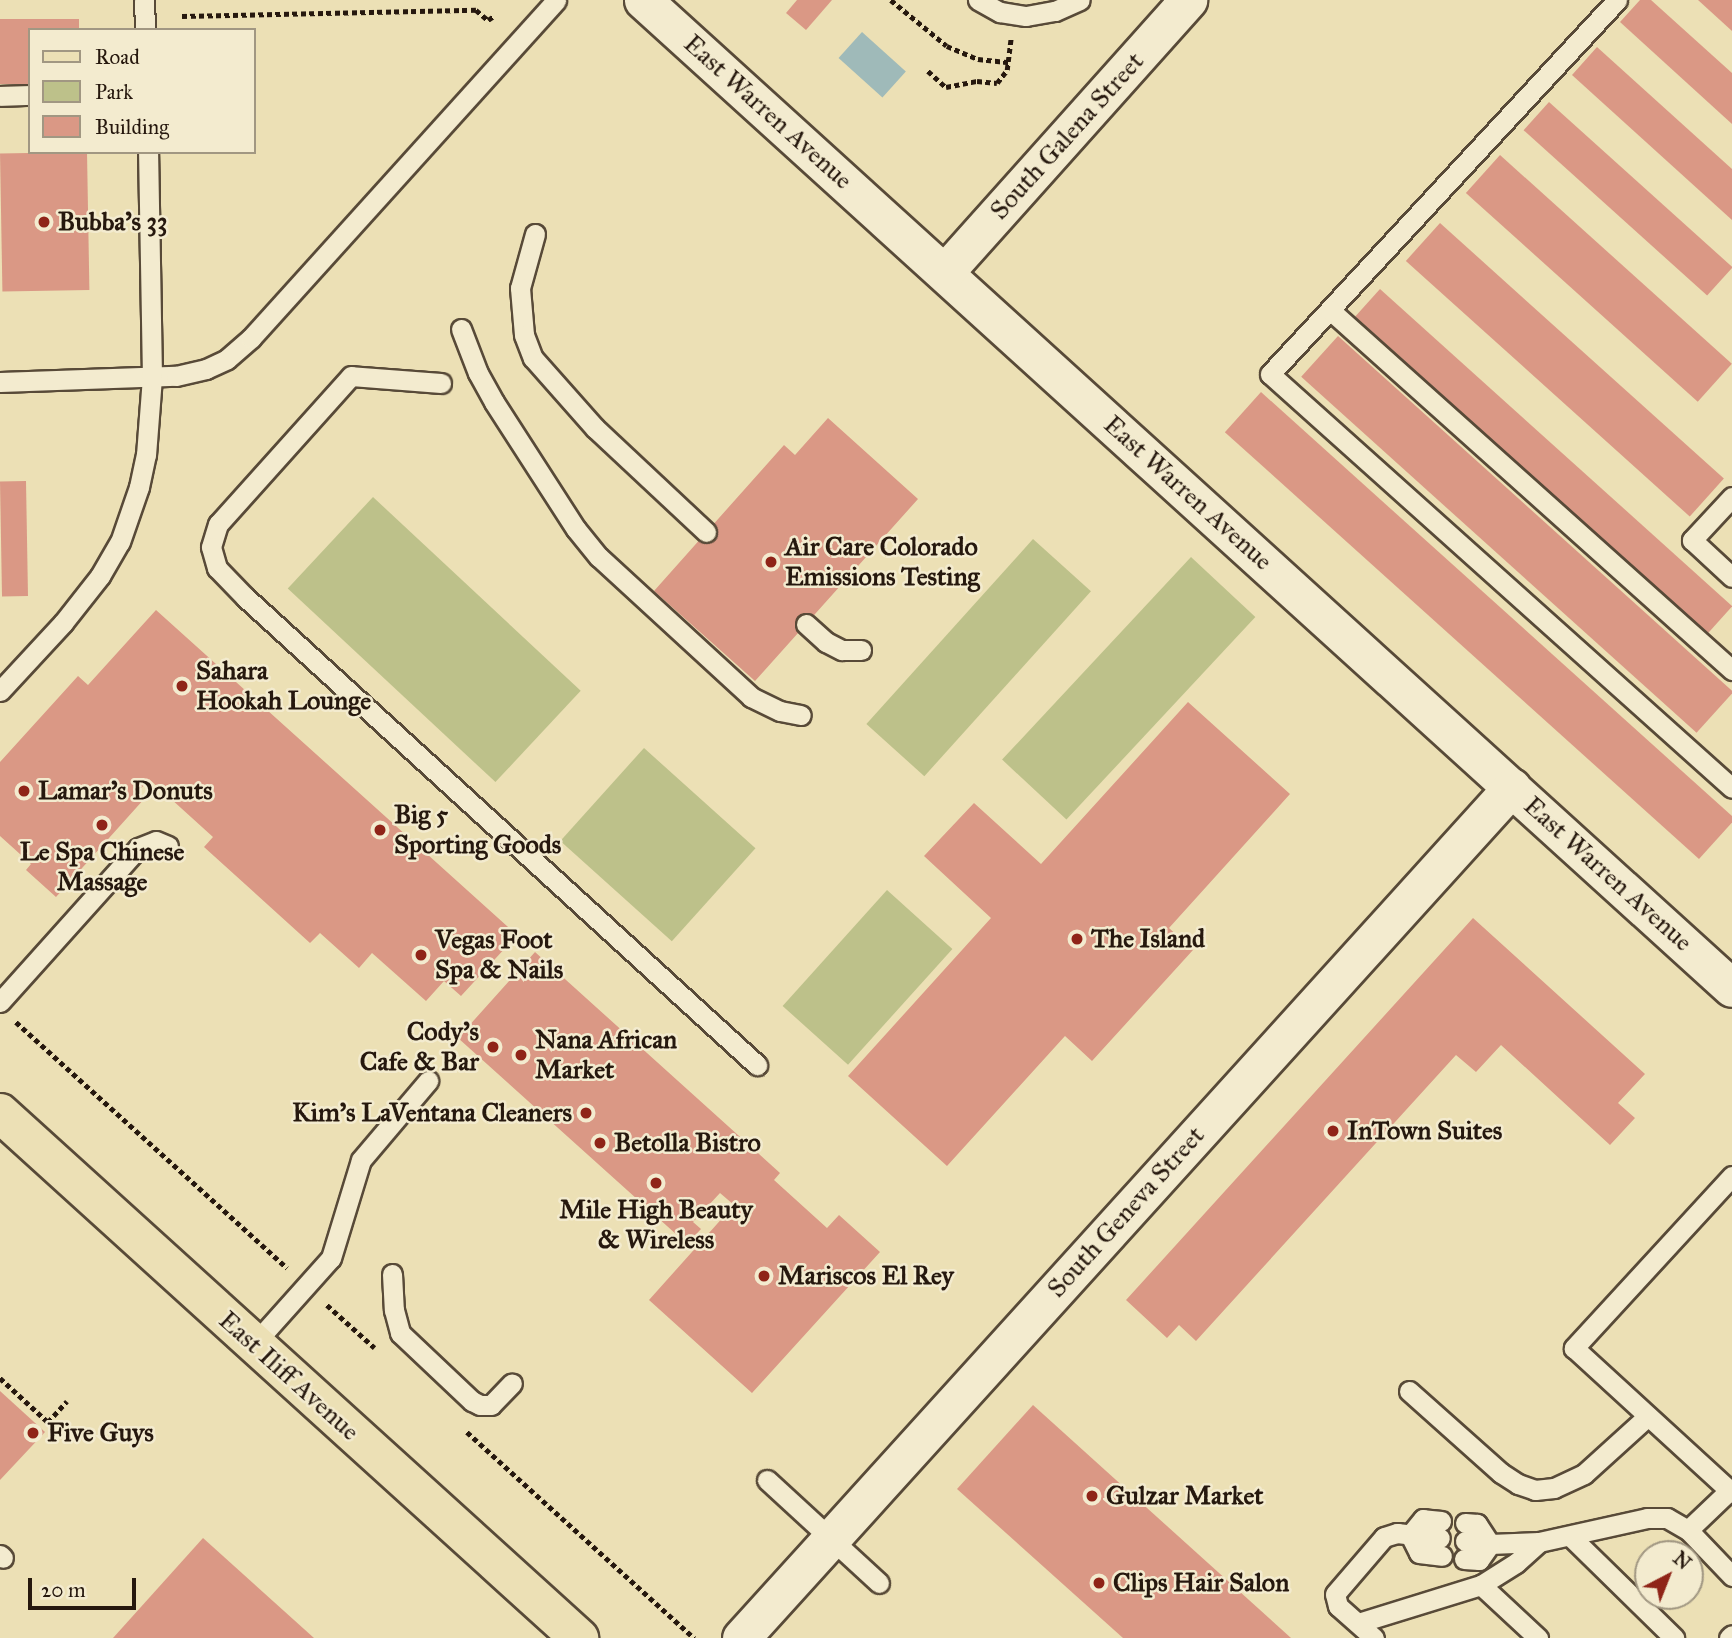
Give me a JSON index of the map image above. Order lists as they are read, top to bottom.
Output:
{
  "streets": {
    "main road": ["East Iliff Avenue"],
    "street": ["East Warren Avenue", "South Galena Street", "South Geneva Street"]
  },
  "crossings": [
    ["East Warren Avenue", "South Galena Street"],
    ["East Warren Avenue", "South Geneva Street"]
  ],
  "places": [
    "Bubba's 33",
    "Air Care Colorado Emissions Testing",
    "Sahara Hookah Lounge",
    "Lamar's Donuts",
    "Le Spa Chinese Massage",
    "Big 5 Sporting Goods",
    "The Island",
    "Vegas Foot Spa & Nails",
    "Cody's Cafe & Bar",
    "Nana African Market",
    "Kim's LaVentana Cleaners",
    "InTown Suites",
    "Betolla Bistro",
    "Mile High Beauty & Wireless",
    "Mariscos El Rey",
    "Five Guys",
    "Gulzar Market",
    "Clips Hair Salon"
  ],
  "legend": ["Road", "Park", "Building"],
  "scale_bar": "20 m",
  "north": "top right"
}
